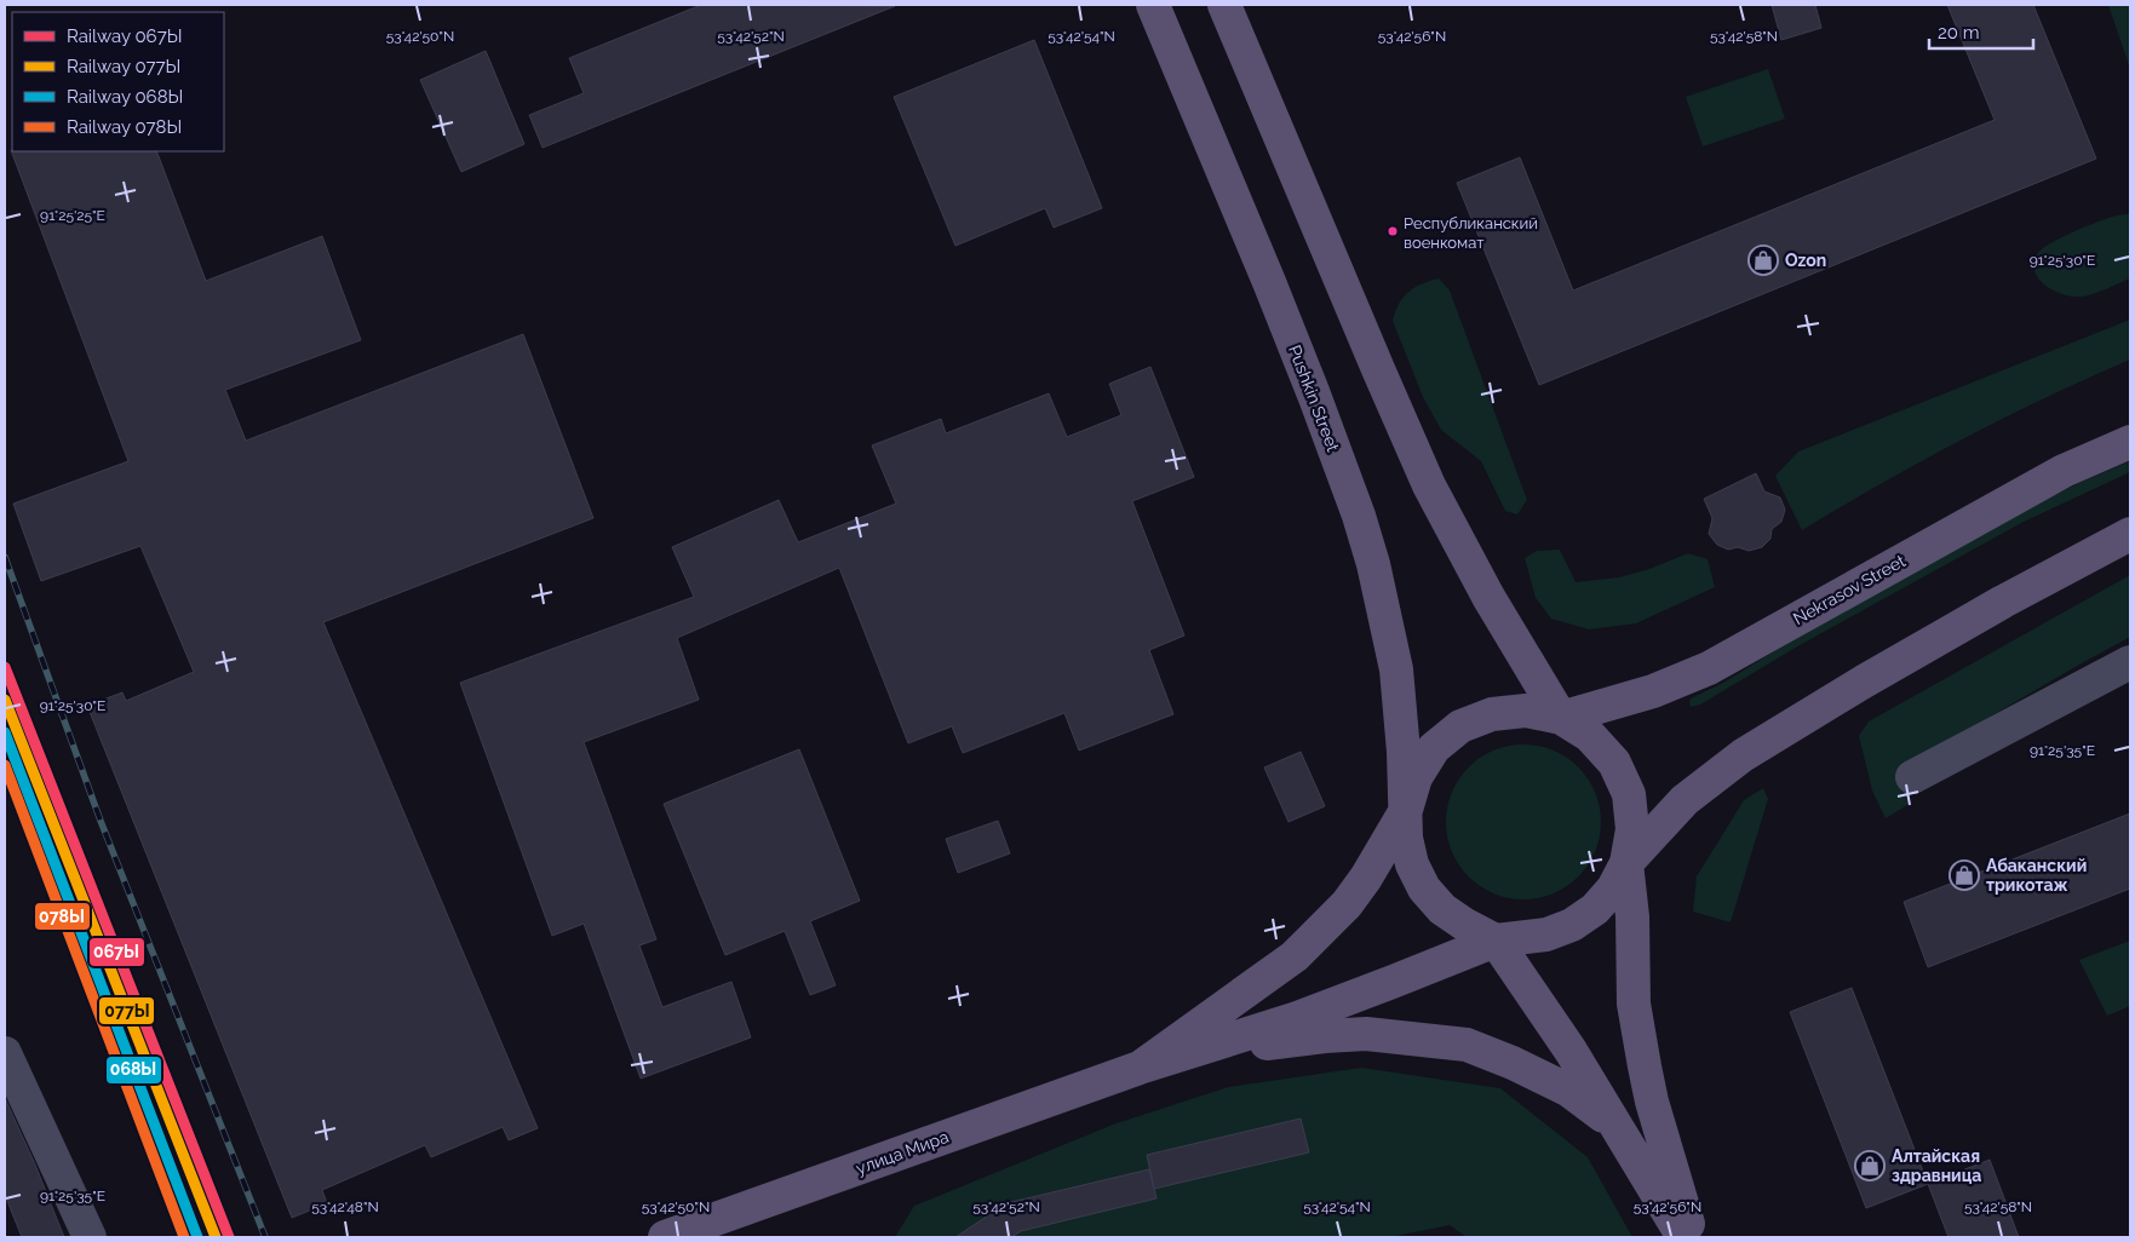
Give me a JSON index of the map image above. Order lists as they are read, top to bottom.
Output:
{
  "streets": {
    "main road": ["Pushkin Street", "Nekrasov Street", "улица Мира"]
  },
  "places": {
    "other": ["Республиканский военкомат"],
    "shop": ["Ozon", "Абаканский трикотаж", "Алтайская здравница"]
  },
  "lines": [
    "rail line 067Ы",
    "rail line 077Ы",
    "rail line 068Ы",
    "rail line 078Ы"
  ],
  "legend": [
    "Railway 067Ы",
    "Railway 077Ы",
    "Railway 068Ы",
    "Railway 078Ы"
  ],
  "scale_bar": "20 m",
  "coordinates": [
    "53°42'50\"N",
    "53°42'52\"N",
    "53°42'54\"N",
    "53°42'56\"N",
    "53°42'58\"N",
    "91°25'25\"E",
    "91°25'30\"E",
    "91°25'35\"E",
    "53°42'48\"N"
  ]
}
